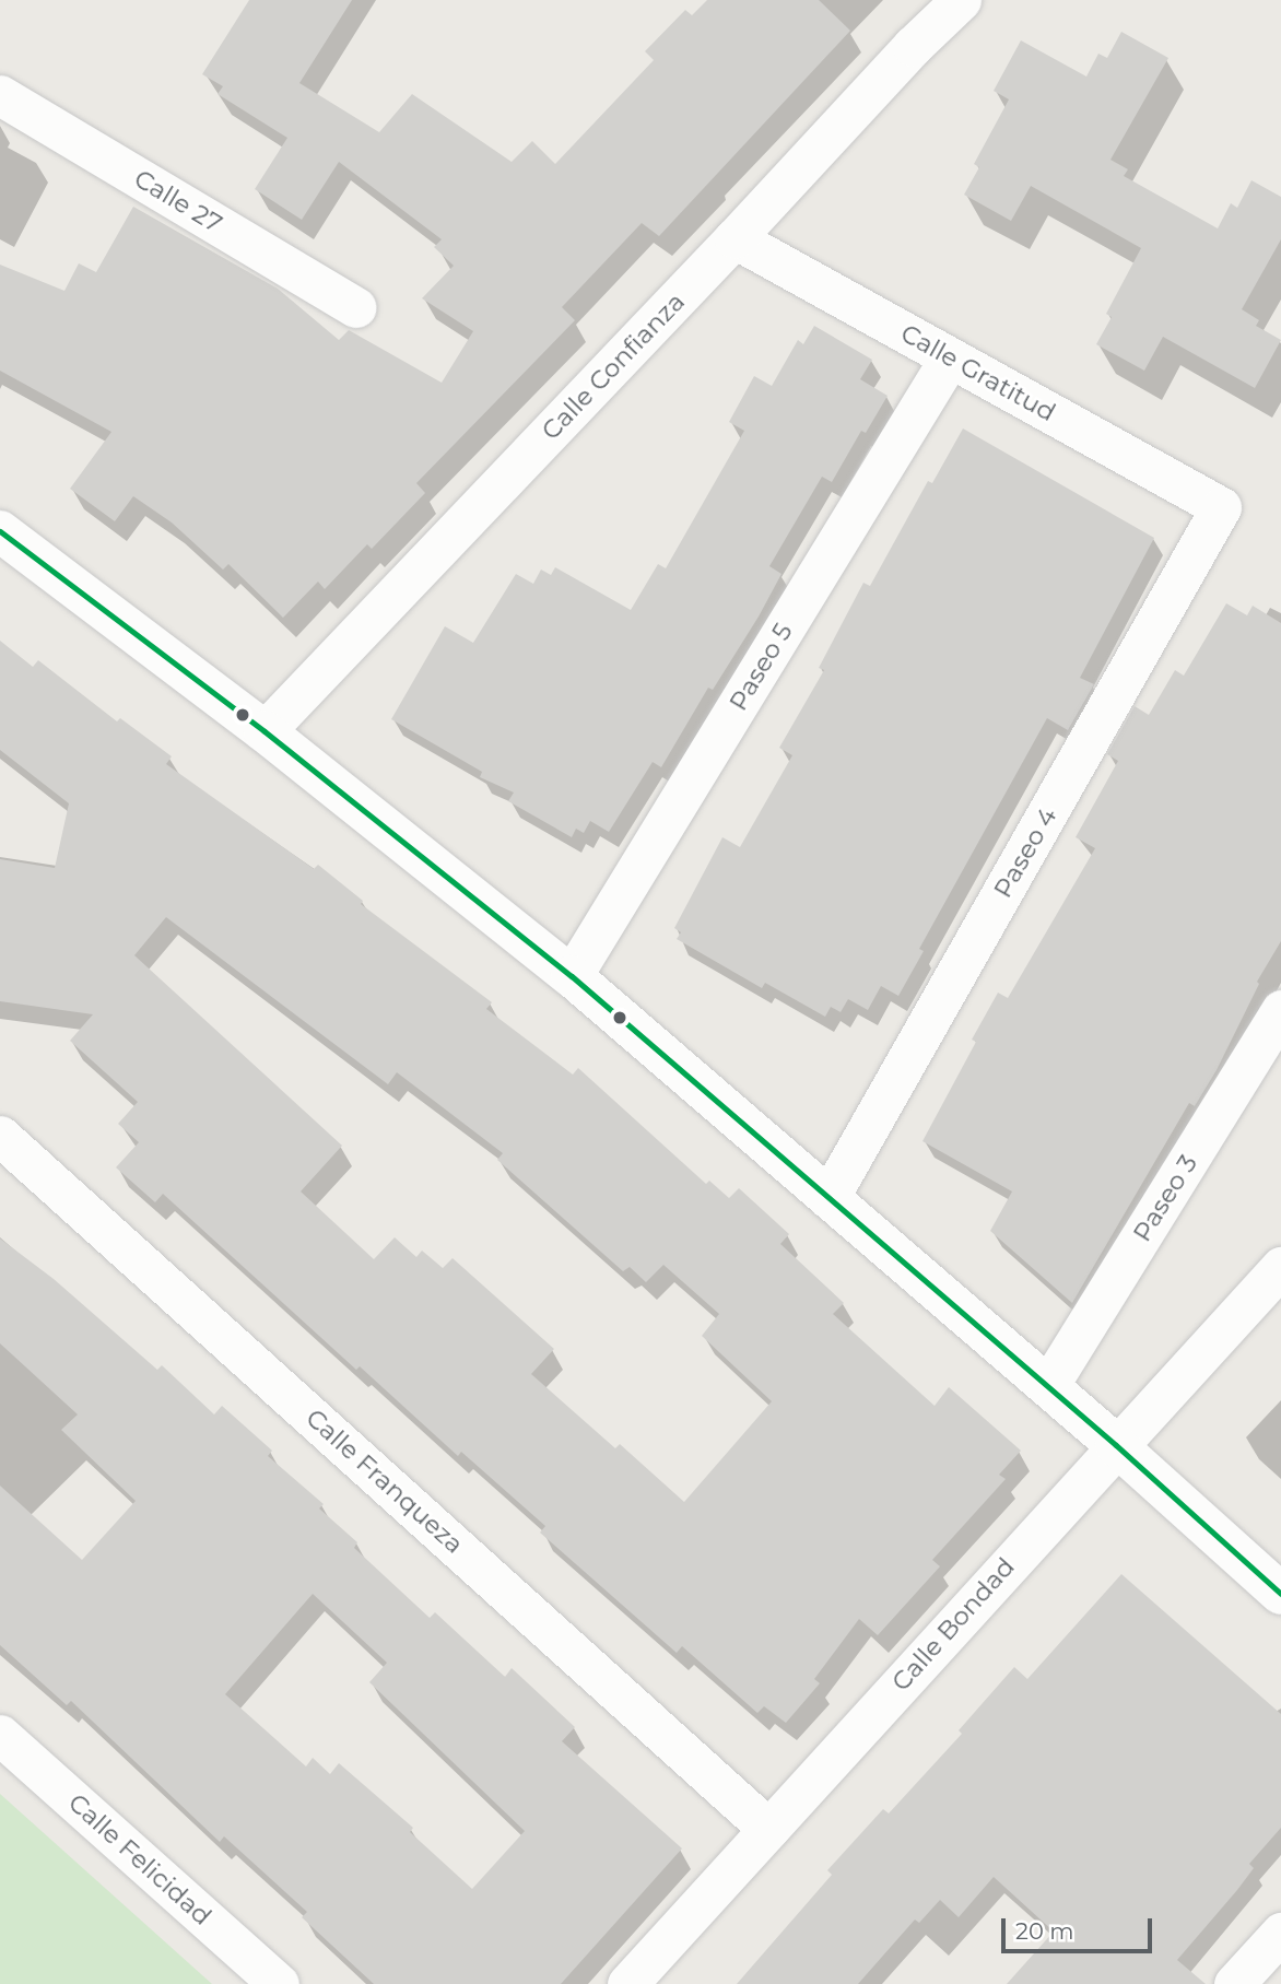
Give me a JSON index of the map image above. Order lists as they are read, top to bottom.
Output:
{
  "streets": {
    "street": [
      "Calle 27",
      "Calle Confianza",
      "Calle Gratitud",
      "Paseo 5",
      "Paseo 4",
      "Paseo 3",
      "Calle Franqueza",
      "Calle Bondad",
      "Calle Felicidad"
    ]
  },
  "crossings": [
    ["Calle Confianza", "Calle Gratitud"],
    ["Calle Gratitud", "Paseo 5"],
    ["Calle Gratitud", "Paseo 4"],
    ["Calle Franqueza", "Calle Bondad"]
  ],
  "scale_bar": "20 m"
}
